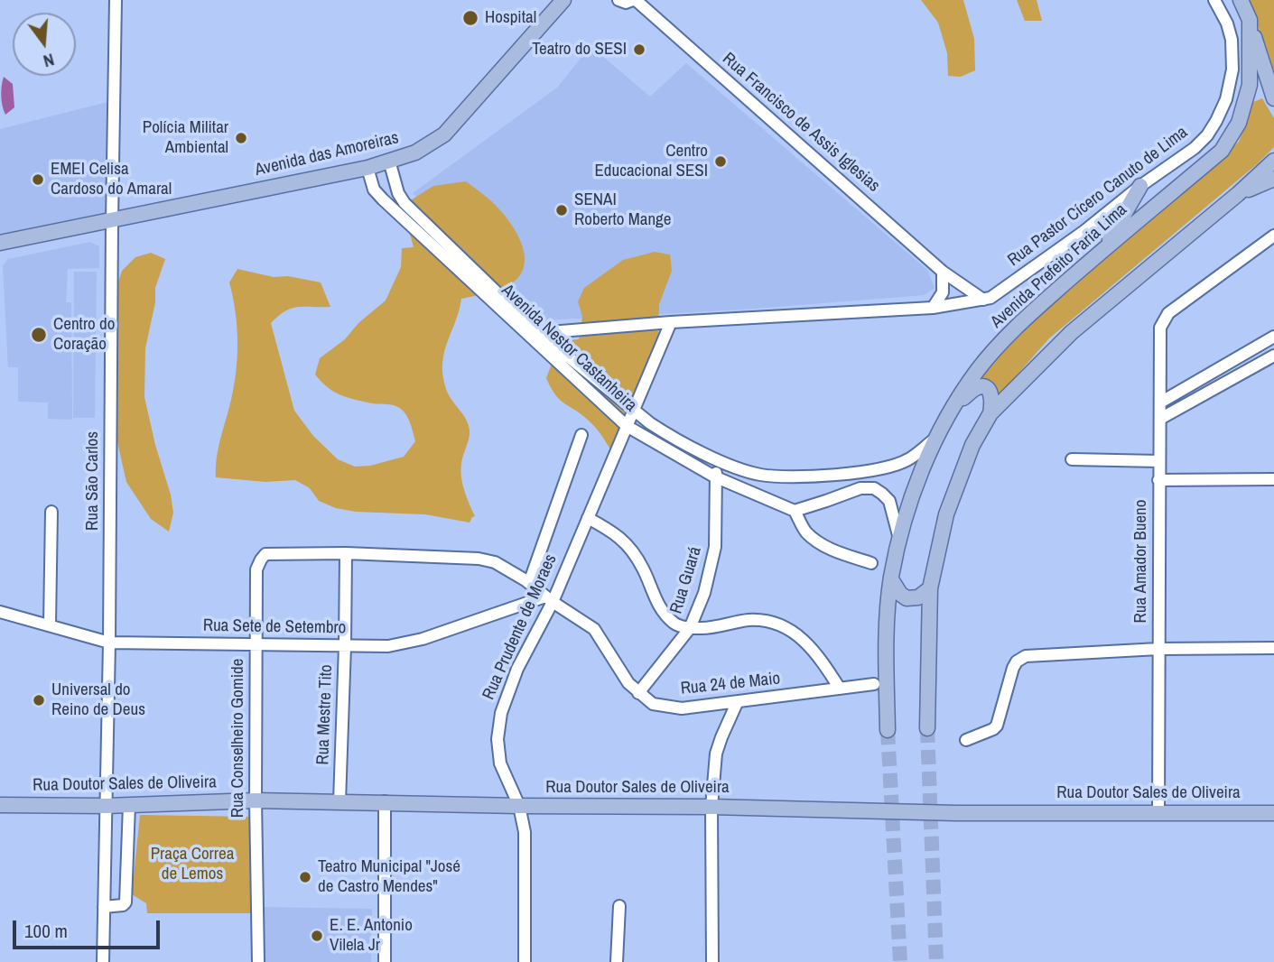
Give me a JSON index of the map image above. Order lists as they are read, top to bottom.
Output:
{
  "streets": {
    "main road": ["Avenida das Amoreiras", "Avenida Prefeito Faria Lima", "Rua Doutor Sales de Oliveira"],
    "street": [
      "Rua Francisco de Assis Iglesias",
      "Rua Pastor Cícero Canuto de Lima",
      "Avenida Nestor Castanheira",
      "Rua São Carlos",
      "Rua Amador Bueno",
      "Rua Guará",
      "Rua Sete de Setembro",
      "Rua Prudente de Moraes",
      "Rua 24 de Maio",
      "Rua Mestre Tito",
      "Rua Conselheiro Gomide"
    ]
  },
  "crossings": [
    ["Avenida das Amoreiras", "Avenida Nestor Castanheira"],
    ["Avenida das Amoreiras", "Rua São Carlos"],
    ["Rua Pastor Cícero Canuto de Lima", "Avenida Nestor Castanheira"],
    ["Rua Pastor Cícero Canuto de Lima", "Rua Prudente de Moraes"],
    ["Avenida Prefeito Faria Lima", "Avenida Nestor Castanheira"],
    ["Avenida Nestor Castanheira", "Rua Guará"],
    ["Avenida Nestor Castanheira", "Rua Prudente de Moraes"],
    ["Rua São Carlos", "Rua Sete de Setembro"],
    ["Rua São Carlos", "Rua Doutor Sales de Oliveira"],
    ["Rua Amador Bueno", "Rua Doutor Sales de Oliveira"],
    ["Rua Guará", "Rua 24 de Maio"],
    ["Rua Sete de Setembro", "Rua Prudente de Moraes"],
    ["Rua Sete de Setembro", "Rua 24 de Maio"],
    ["Rua Sete de Setembro", "Rua Mestre Tito"],
    ["Rua Sete de Setembro", "Rua Conselheiro Gomide"],
    ["Rua Prudente de Moraes", "Rua 24 de Maio"],
    ["Rua Prudente de Moraes", "Rua Doutor Sales de Oliveira"],
    ["Rua 24 de Maio", "Rua Mestre Tito"],
    ["Rua 24 de Maio", "Rua Conselheiro Gomide"],
    ["Rua Mestre Tito", "Rua Doutor Sales de Oliveira"],
    ["Rua Conselheiro Gomide", "Rua Doutor Sales de Oliveira"]
  ],
  "parks": ["Praça Correa de Lemos"],
  "places": [
    "Hospital",
    "Teatro do SESI",
    "Polícia Militar Ambiental",
    "Centro Educacional SESI",
    "EMEI Celisa Cardoso do Amaral",
    "SENAI Roberto Mange",
    "Centro do Coração",
    "Universal do Reino de Deus",
    "Teatro Municipal \"José de Castro Mendes\"",
    "E. E. Antonio Vilela Jr"
  ],
  "scale_bar": "100 m",
  "north": "bottom"
}
